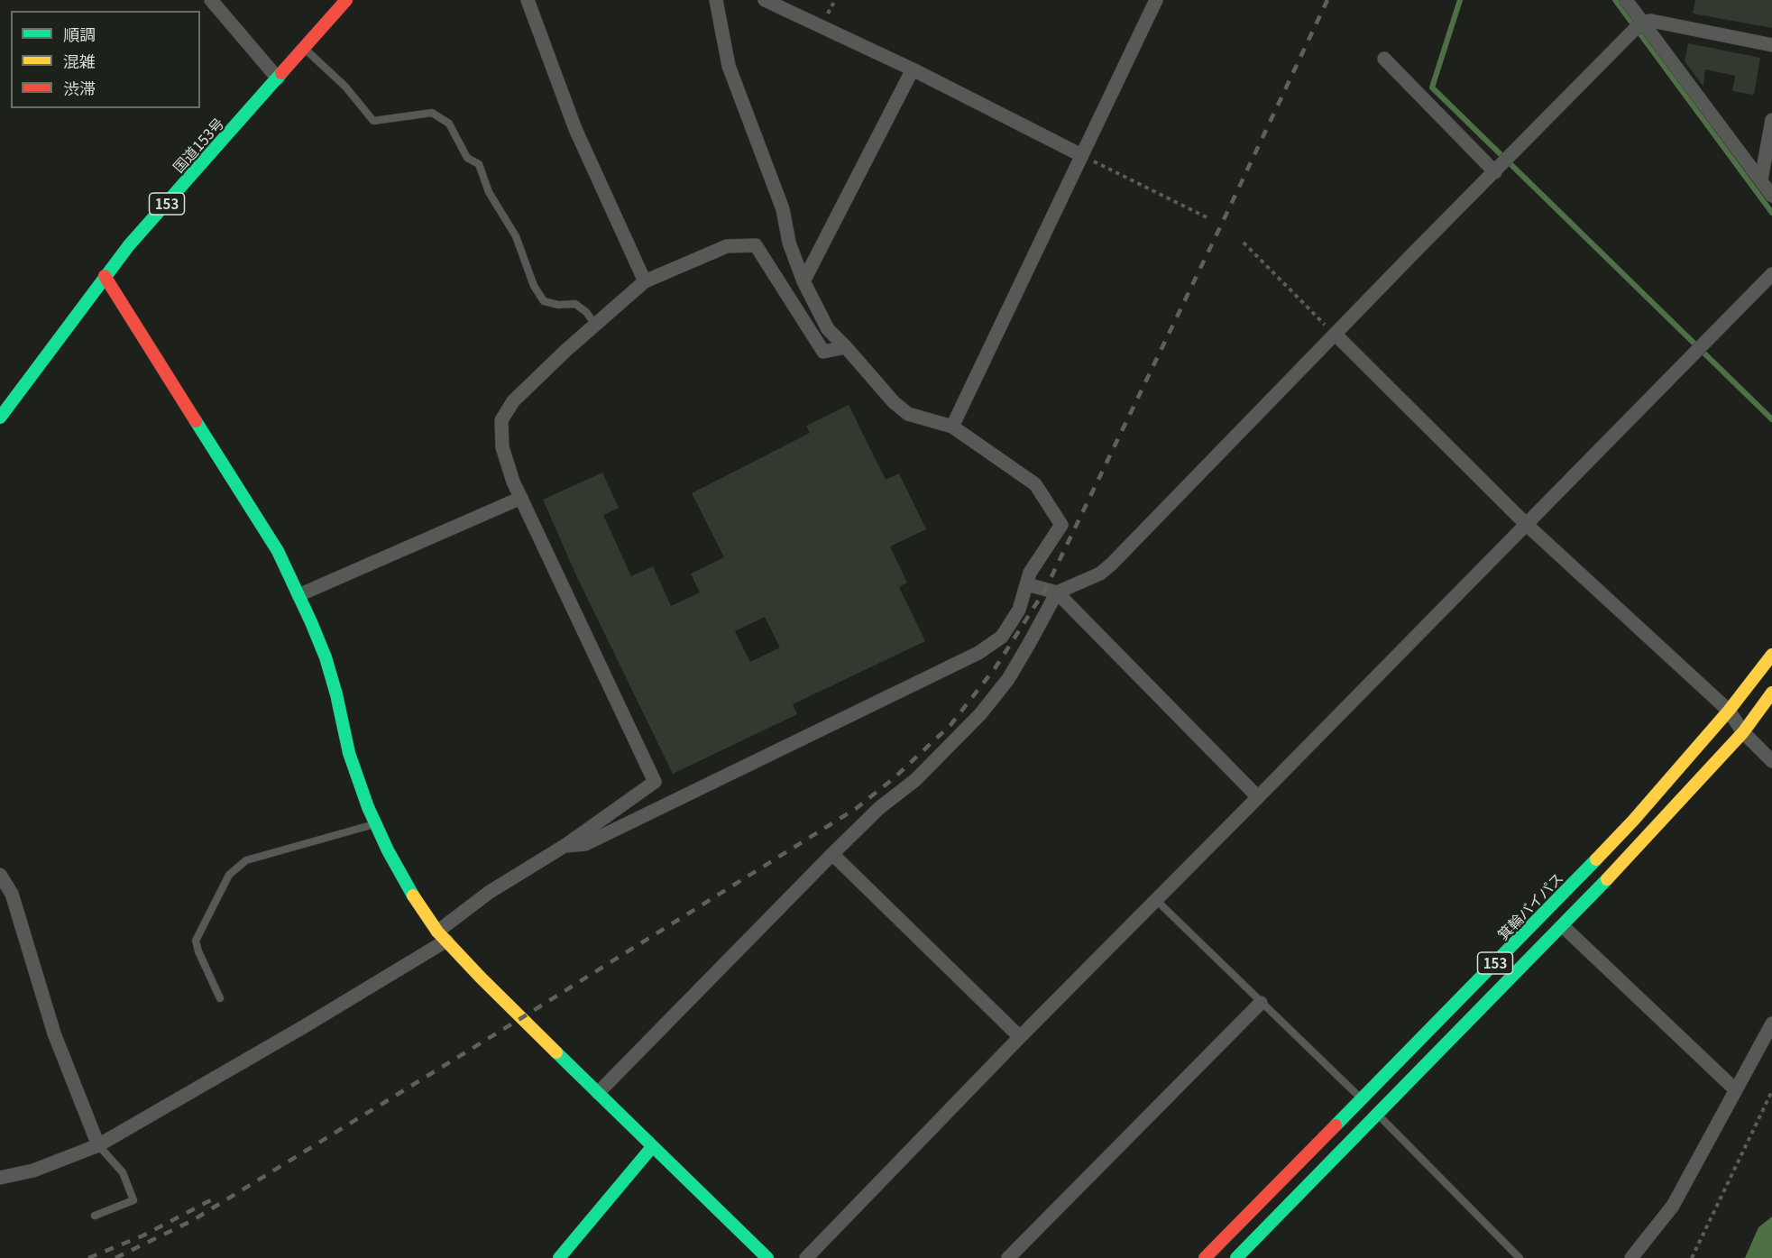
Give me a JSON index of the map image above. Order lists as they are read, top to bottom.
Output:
{
  "streets": {
    "main road": ["国道153号", "153", "箕輪バイパス"]
  },
  "legend": ["順調", "混雑", "渋滞"]
}
